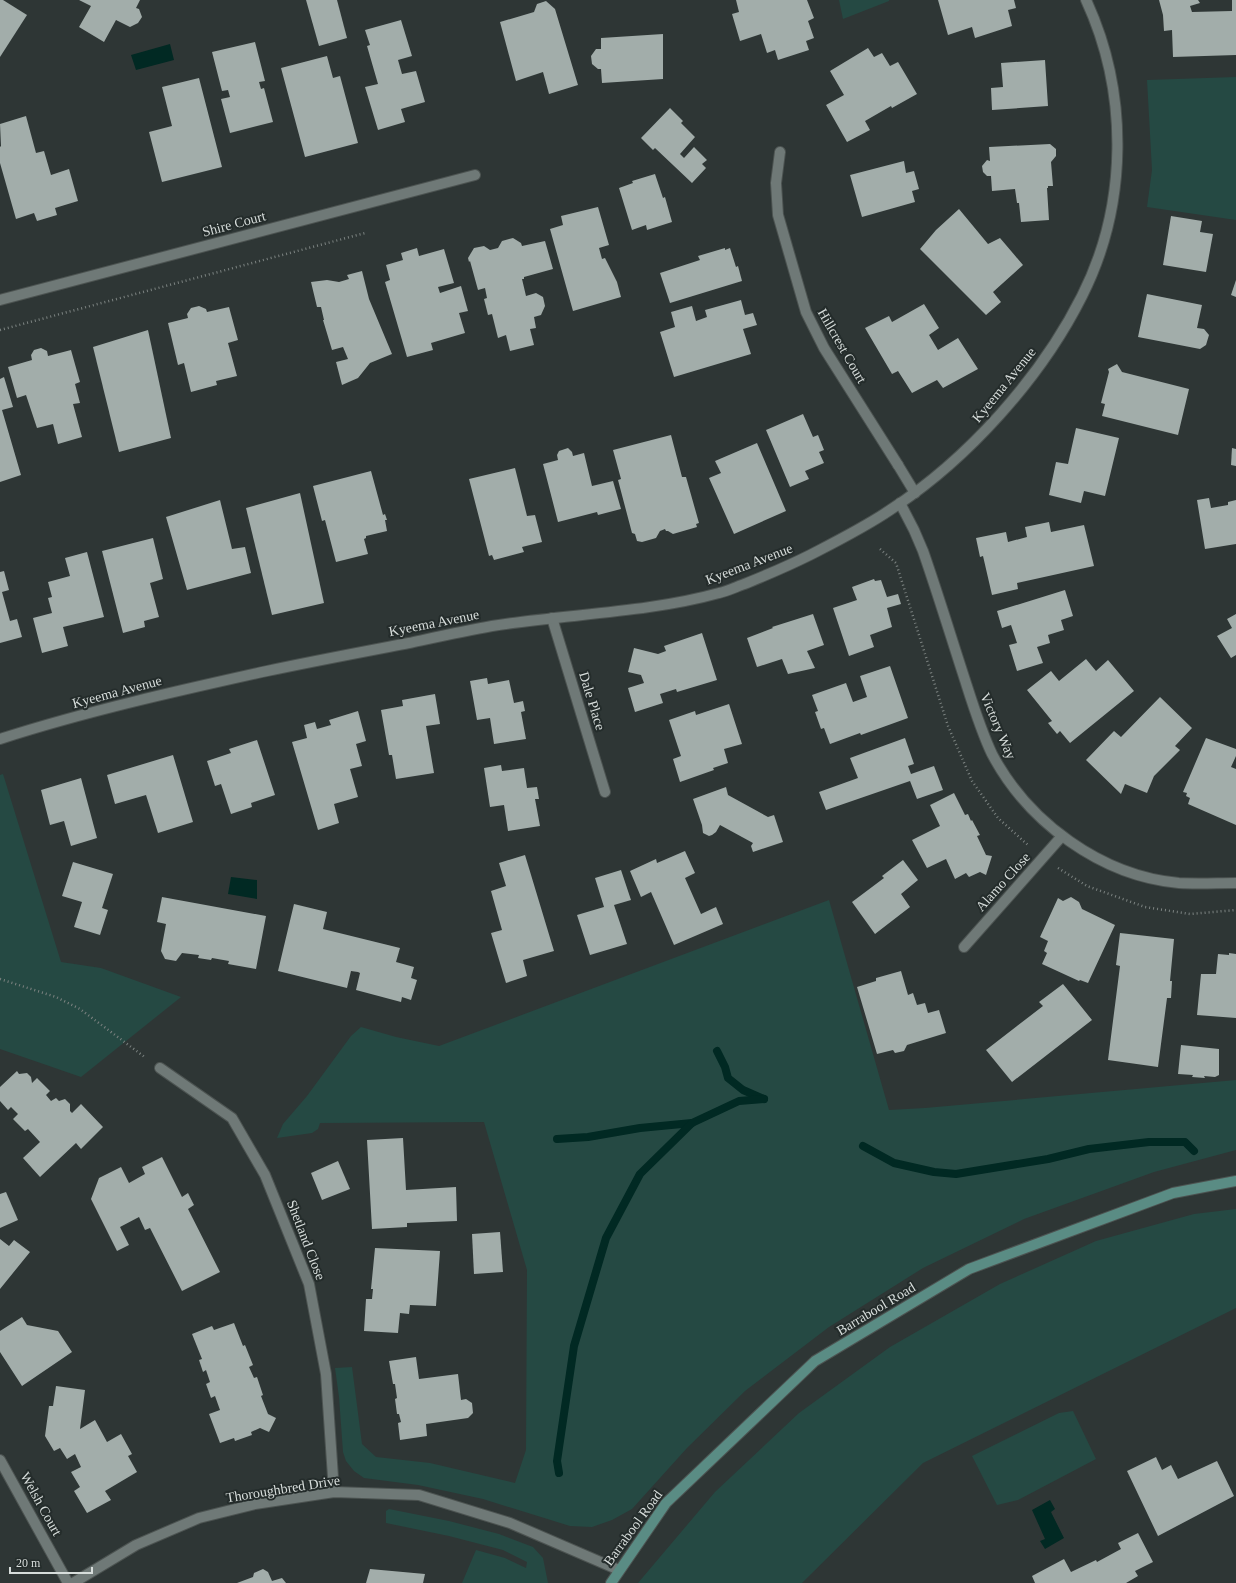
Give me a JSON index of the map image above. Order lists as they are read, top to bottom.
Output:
{
  "streets": {
    "main road": ["Barrabool Road"],
    "street": [
      "Shire Court",
      "Hillcrest Court",
      "Kyeema Avenue",
      "Dale Place",
      "Victory Way",
      "Alamo Close",
      "Shetland Close",
      "Thoroughbred Drive",
      "Welsh Court"
    ]
  },
  "crossings": [
    ["Hillcrest Court", "Kyeema Avenue"],
    ["Kyeema Avenue", "Dale Place"],
    ["Kyeema Avenue", "Victory Way"],
    ["Victory Way", "Alamo Close"],
    ["Shetland Close", "Thoroughbred Drive"],
    ["Barrabool Road", "Thoroughbred Drive"]
  ],
  "scale_bar": "20 m"
}
